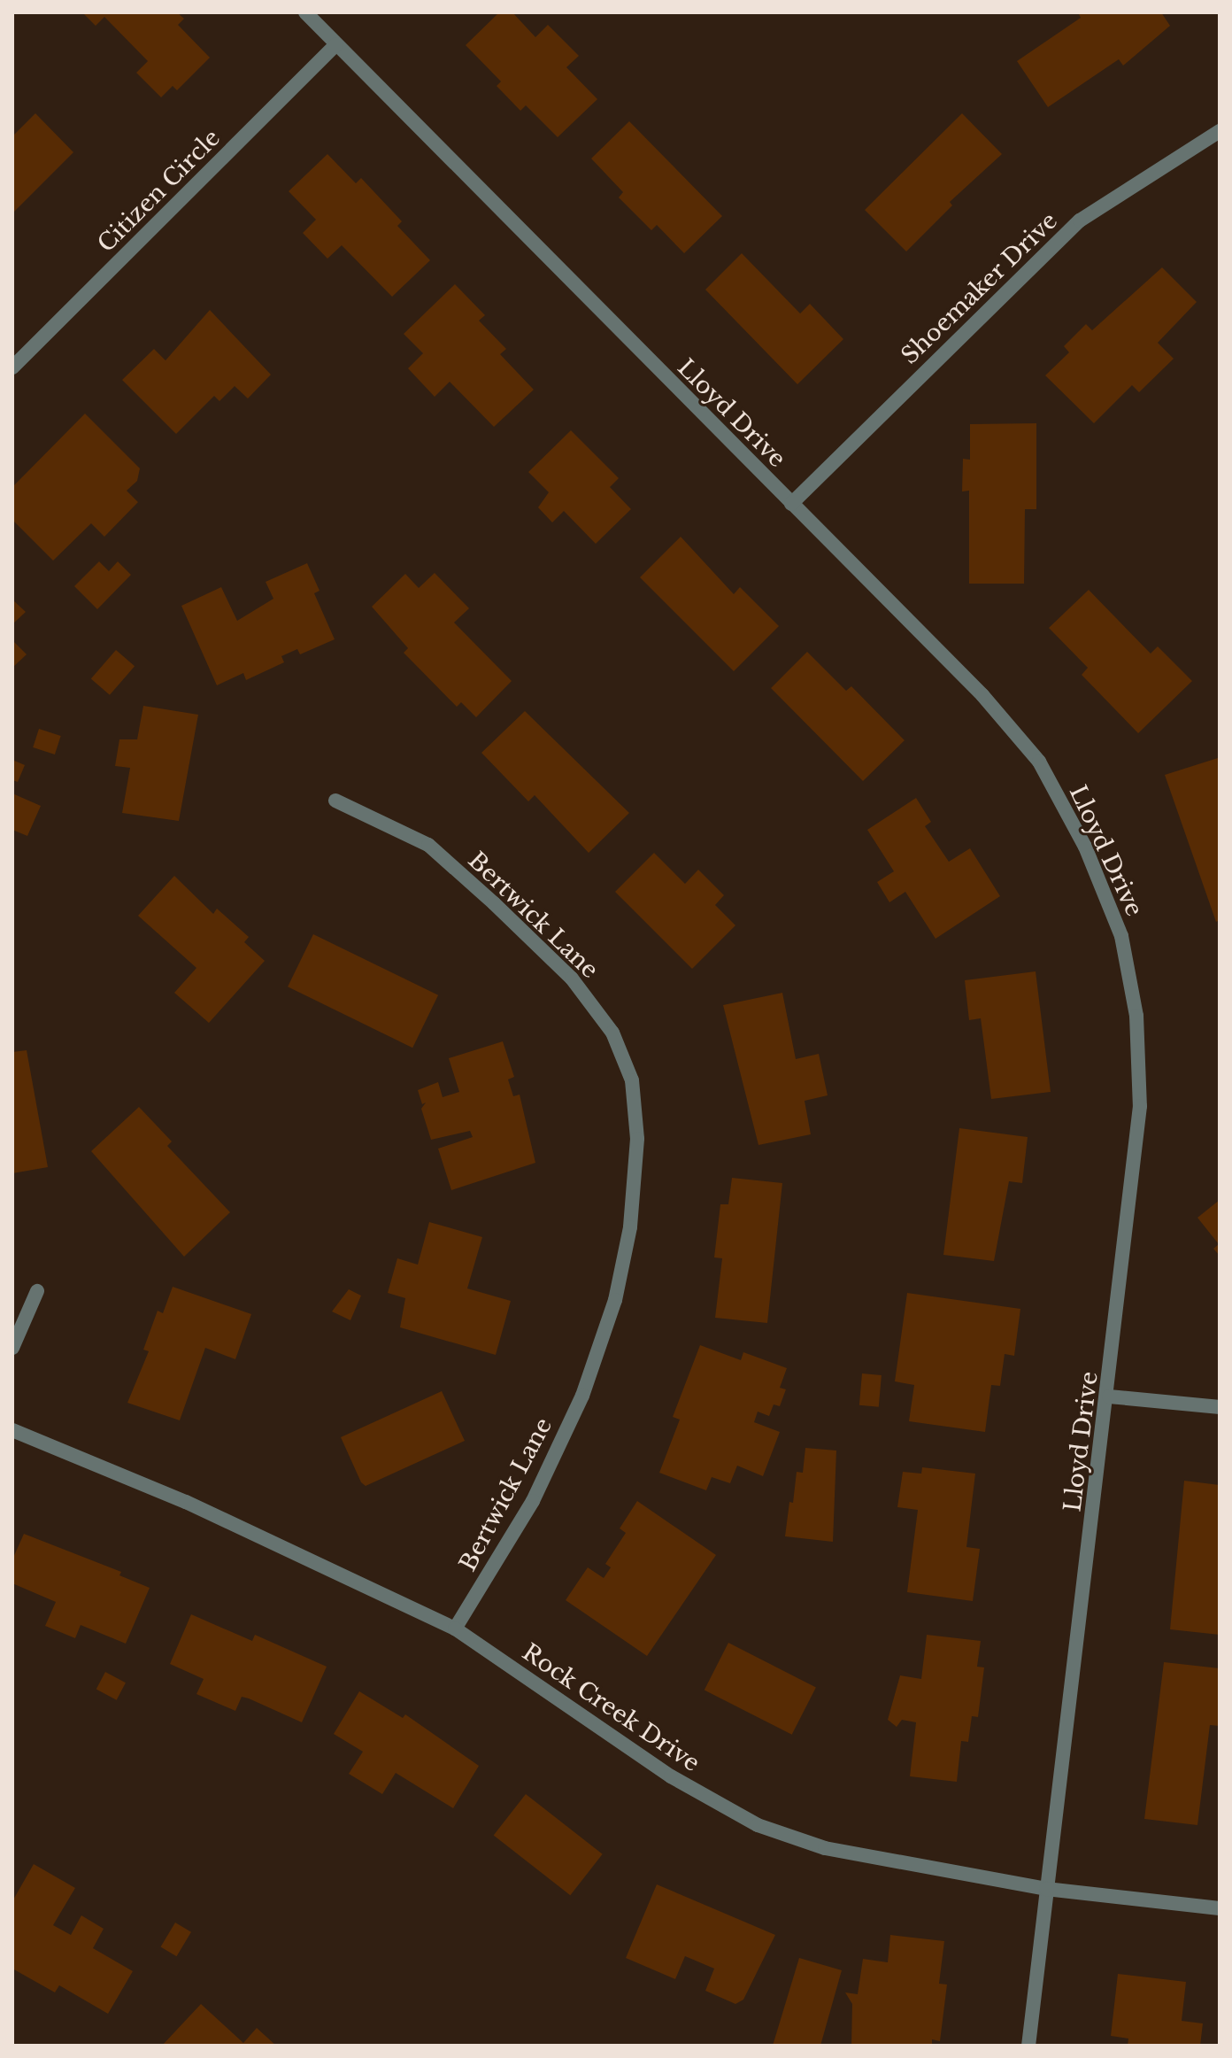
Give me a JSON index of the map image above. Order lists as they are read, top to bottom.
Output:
{
  "streets": {
    "street": [
      "Citizen Circle",
      "Shoemaker Drive",
      "Lloyd Drive",
      "Bertwick Lane",
      "Rock Creek Drive"
    ]
  },
  "crossings": [
    ["Citizen Circle", "Lloyd Drive"],
    ["Shoemaker Drive", "Lloyd Drive"],
    ["Lloyd Drive", "Rock Creek Drive"],
    ["Bertwick Lane", "Rock Creek Drive"]
  ]
}
